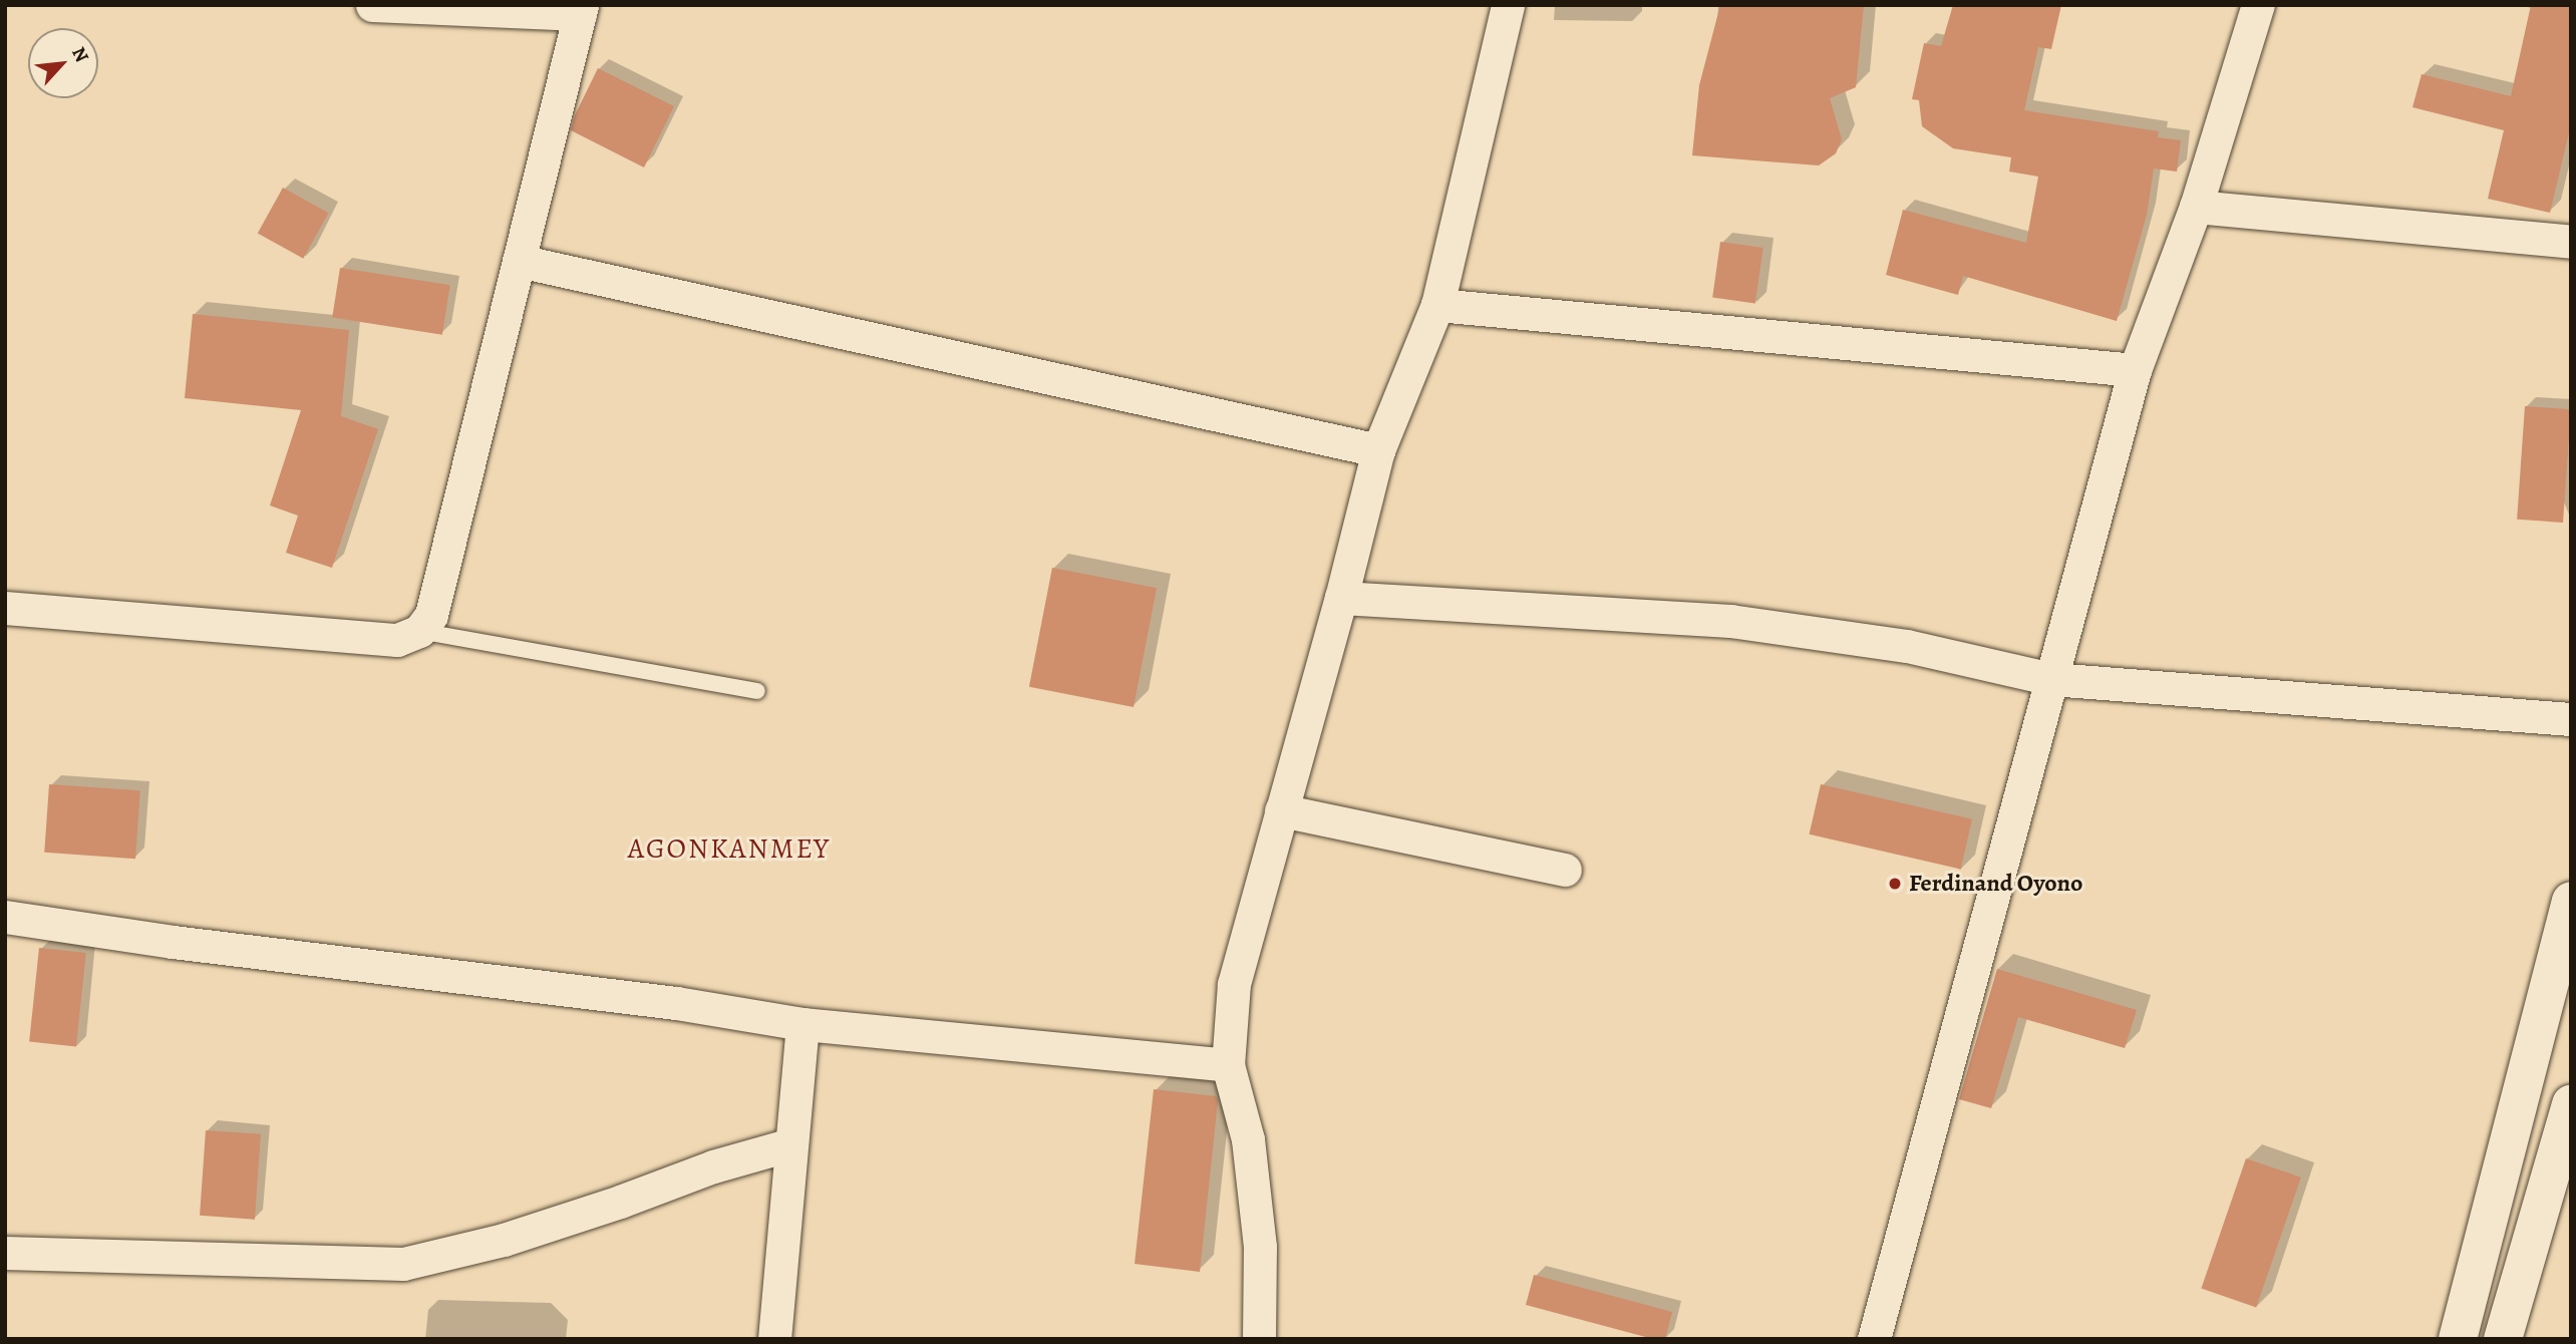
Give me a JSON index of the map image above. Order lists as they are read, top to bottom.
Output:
{
  "districts": ["AGONKANMEY"],
  "places": ["Ferdinand Oyono"],
  "north": "top right"
}
